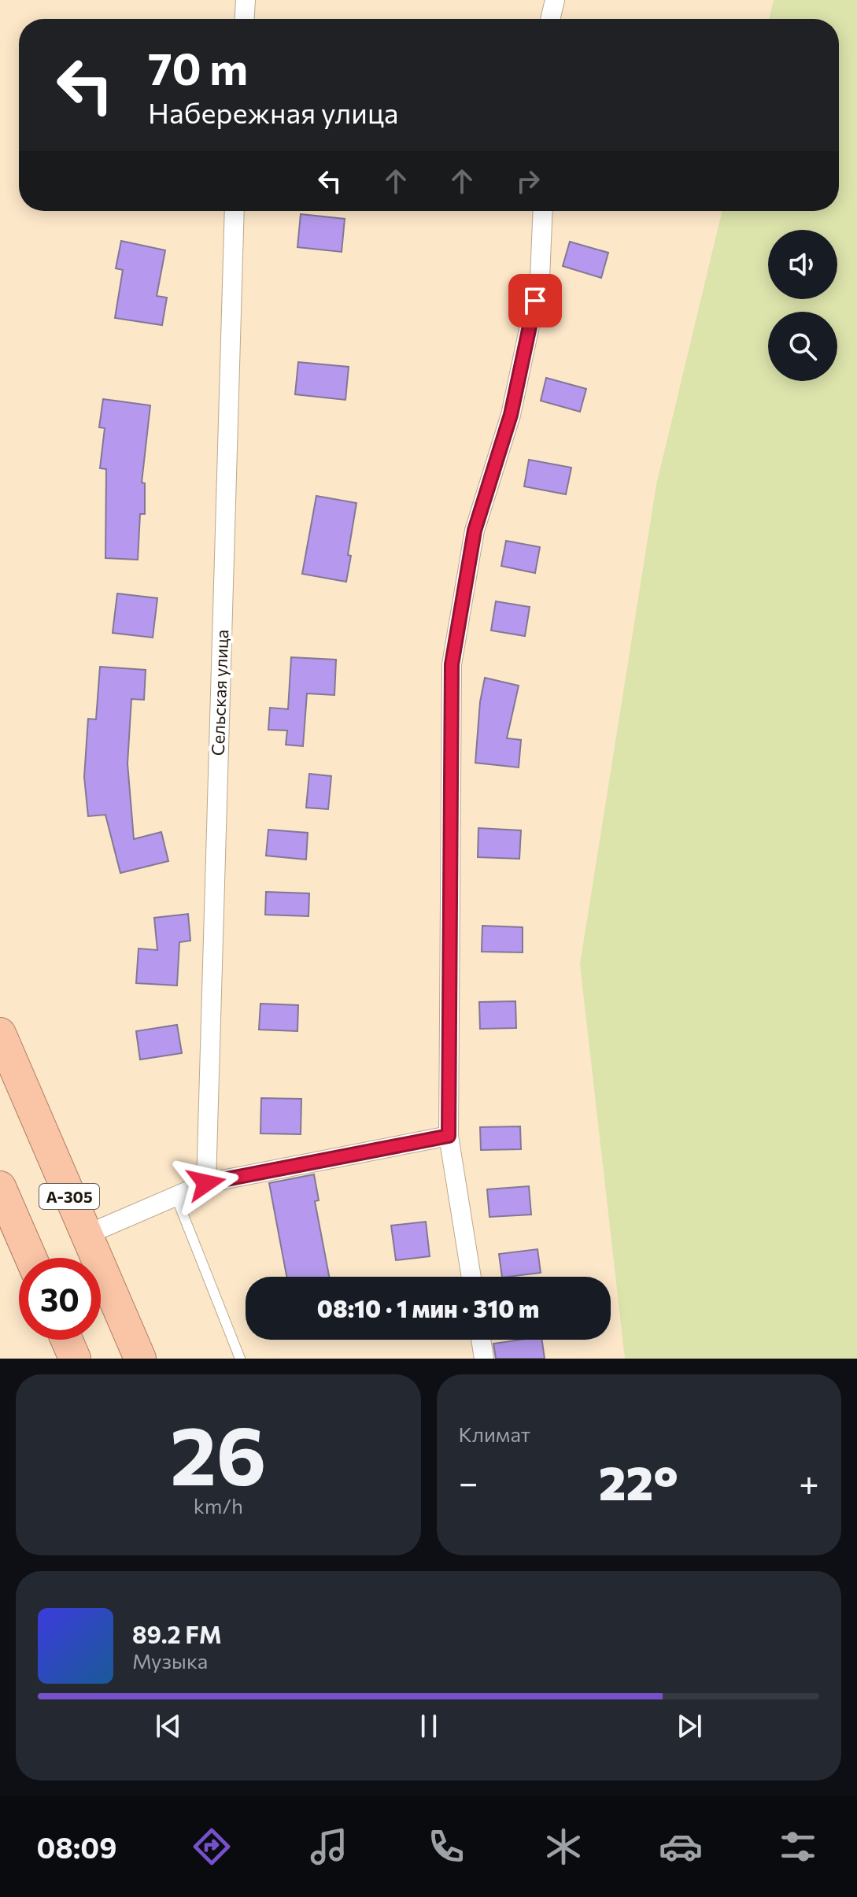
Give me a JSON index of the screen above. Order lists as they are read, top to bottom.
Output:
{
  "streets": {
    "highway": ["А-305"],
    "street": ["Сельская улица"]
  },
  "page": {
    "turn": ["70 m", "Набережная улица"],
    "limit": "30",
    "trip": "08:10 · 1 мин · 310 m",
    "tile": [
      ["26", "km/h"],
      "Климат"
    ],
    "heat": ["−", "22°", "+"],
    "song": ["89.2 FM", "Музыка"],
    "tabs": "08:09"
  }
}
